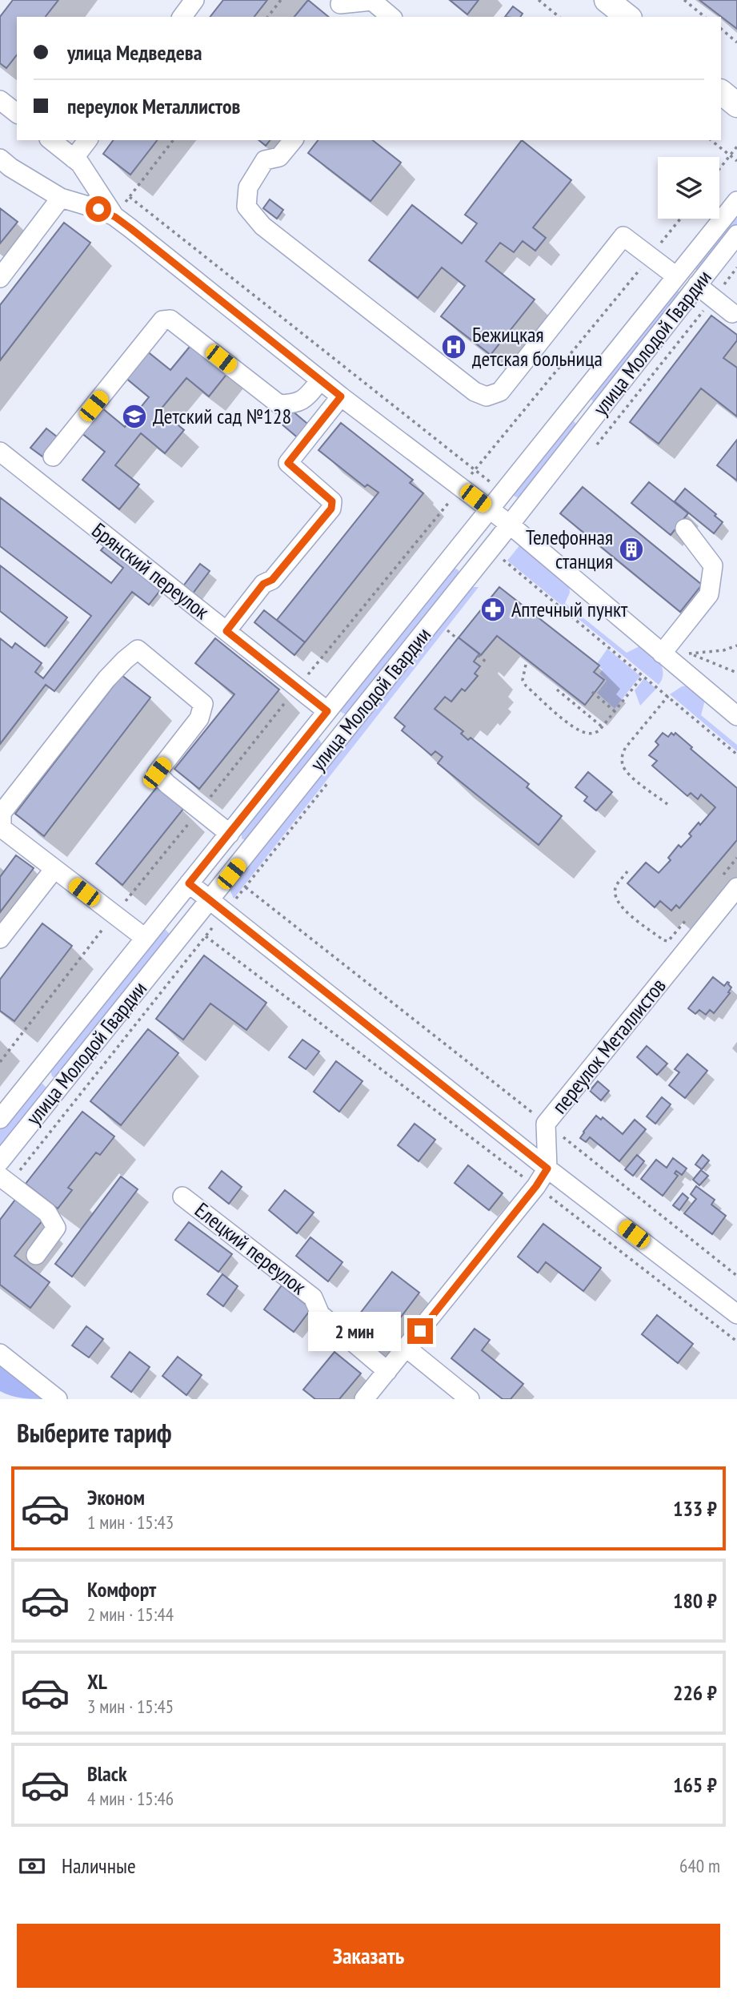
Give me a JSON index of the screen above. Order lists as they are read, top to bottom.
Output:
{
  "streets": {
    "street": [
      "улица Молодой Гвардии",
      "Брянский переулок",
      "переулок Металлистов",
      "Елецкий переулок"
    ]
  },
  "crossings": [
    ["улица Молодой Гвардии", "Брянский переулок"]
  ],
  "places": {
    "hospital": ["Бежицкая детская больница"],
    "school or university": ["Детский сад №128"],
    "building": ["Телефонная станция"],
    "pharmacy": ["Аптечный пункт"]
  },
  "page": {
    "banner": ["улица Медведева", "переулок Металлистов"],
    "bubble": "2 мин",
    "heading": "Выберите тариф",
    "list": [
      {
        "name": "Эконом",
        "note": "1 мин · 15:43",
        "value": "133 ₽"
      },
      {
        "name": "Комфорт",
        "note": "2 мин · 15:44",
        "value": "180 ₽"
      },
      {
        "name": "XL",
        "note": "3 мин · 15:45",
        "value": "226 ₽"
      },
      {
        "name": "Black",
        "note": "4 мин · 15:46",
        "value": "165 ₽"
      }
    ],
    "pay": ["Наличные", "640 m"],
    "buttons": "Заказать"
  }
}
